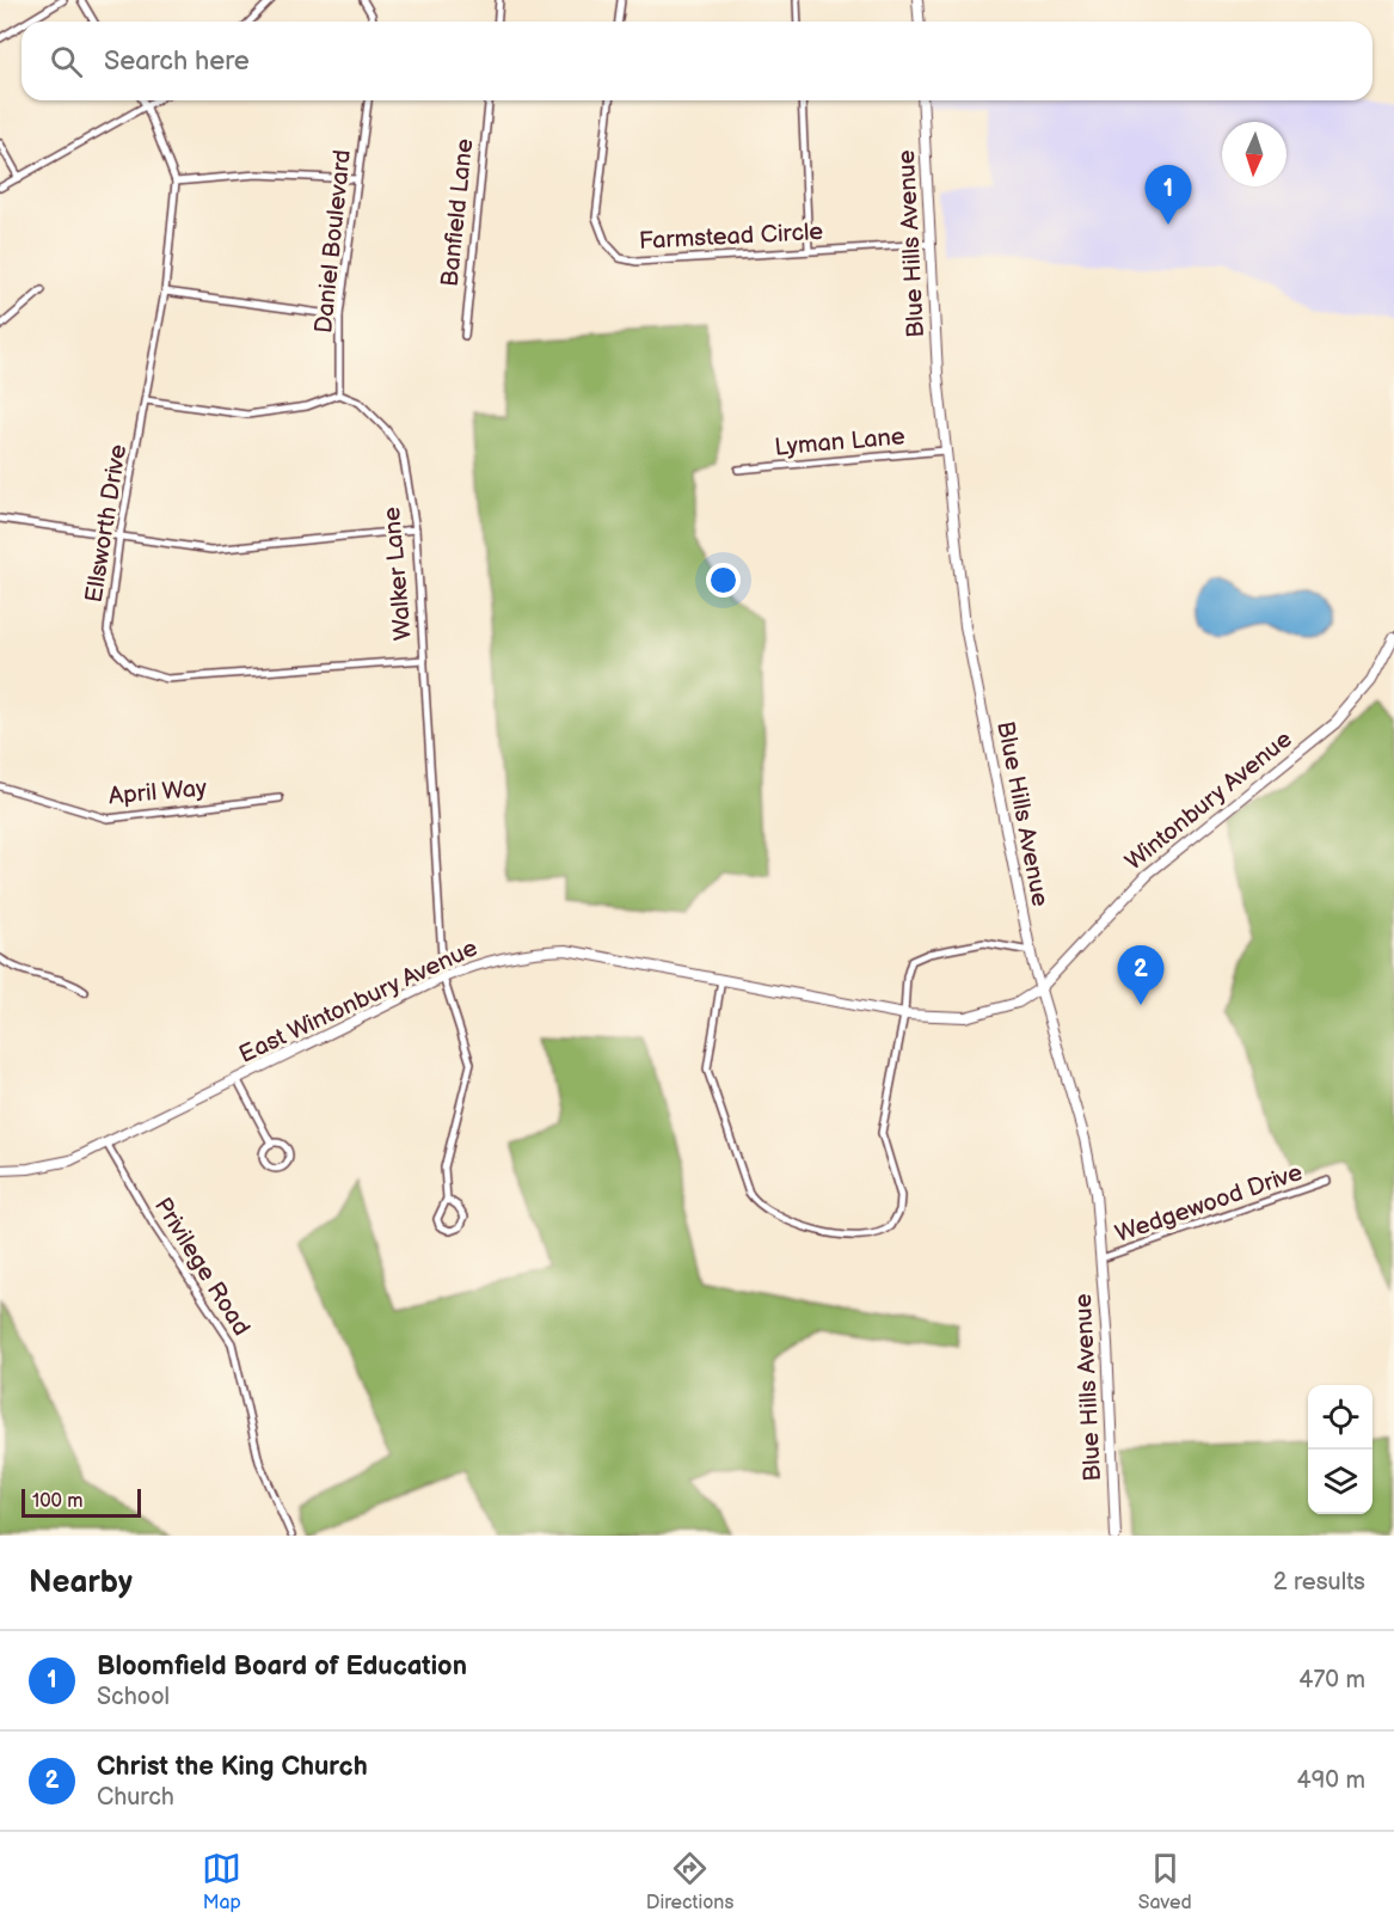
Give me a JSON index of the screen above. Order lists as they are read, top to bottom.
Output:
{
  "streets": {
    "main road": ["Blue Hills Avenue", "Wintonbury Avenue", "East Wintonbury Avenue"],
    "street": [
      "Banfield Lane",
      "Farmstead Circle",
      "Daniel Boulevard",
      "Lyman Lane",
      "Ellsworth Drive",
      "Walker Lane",
      "April Way",
      "Wedgewood Drive",
      "Privilege Road"
    ]
  },
  "crossings": [
    ["Farmstead Circle", "Blue Hills Avenue"],
    ["Daniel Boulevard", "Walker Lane"],
    ["Blue Hills Avenue", "Lyman Lane"],
    ["Blue Hills Avenue", "Wintonbury Avenue"],
    ["Blue Hills Avenue", "East Wintonbury Avenue"],
    ["Blue Hills Avenue", "Wedgewood Drive"],
    ["Ellsworth Drive", "Walker Lane"],
    ["Walker Lane", "East Wintonbury Avenue"],
    ["Wintonbury Avenue", "East Wintonbury Avenue"],
    ["East Wintonbury Avenue", "Privilege Road"]
  ],
  "scale_bar": "100 m",
  "north": "bottom",
  "page": {
    "search": "Search here",
    "pins": ["1", "2"],
    "scale": "100 m",
    "heading": ["Nearby", "2 results"],
    "list": [
      {
        "mark": "1",
        "name": "Bloomfield Board of Education",
        "note": "School",
        "value": "470 m"
      },
      {
        "mark": "2",
        "name": "Christ the King Church",
        "note": "Church",
        "value": "490 m"
      }
    ],
    "nav": ["Map", "Directions", "Saved"]
  }
}
